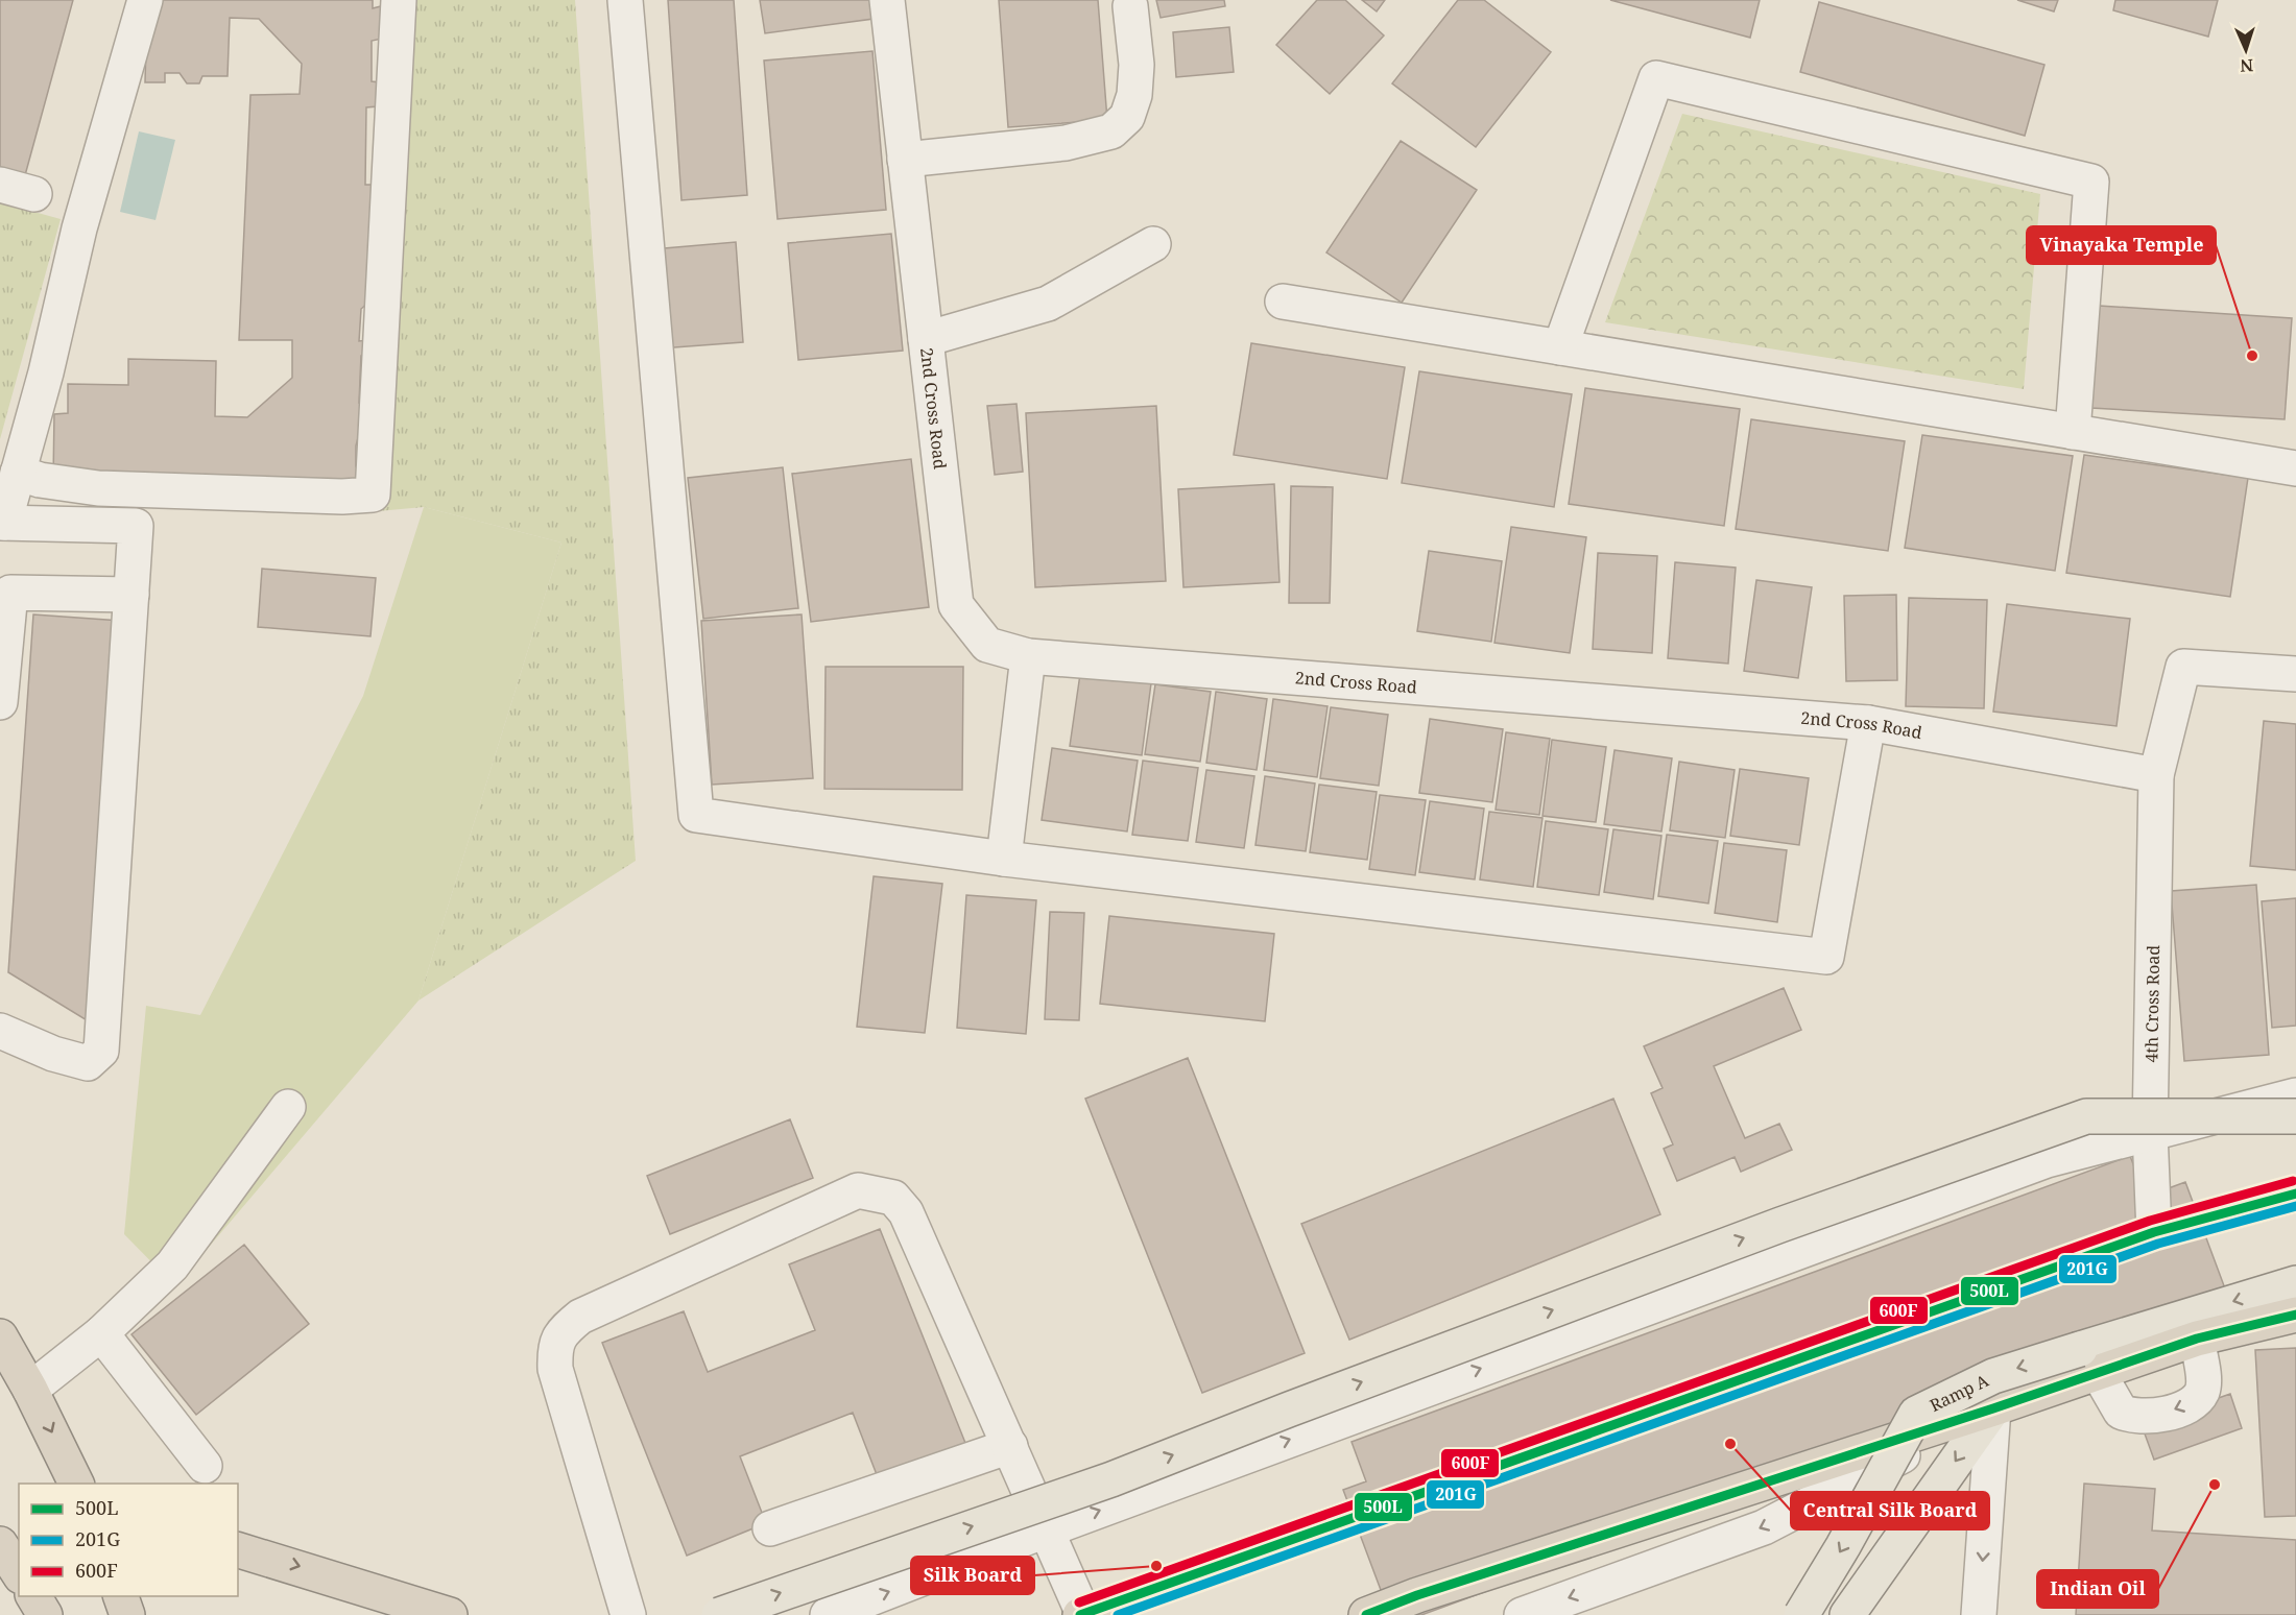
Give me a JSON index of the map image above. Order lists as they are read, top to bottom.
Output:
{
  "streets": {
    "main road": ["Ramp A"],
    "street": ["2nd Cross Road", "4th Cross Road"]
  },
  "crossings": [
    ["2nd Cross Road", "4th Cross Road"]
  ],
  "places": [
    "Vinayaka Temple",
    "Central Silk Board",
    "Indian Oil",
    "Silk Board"
  ],
  "lines": ["transit line 600F", "transit line 500L", "transit line 201G"],
  "legend": ["500L", "201G", "600F"],
  "north": "bottom"
}
